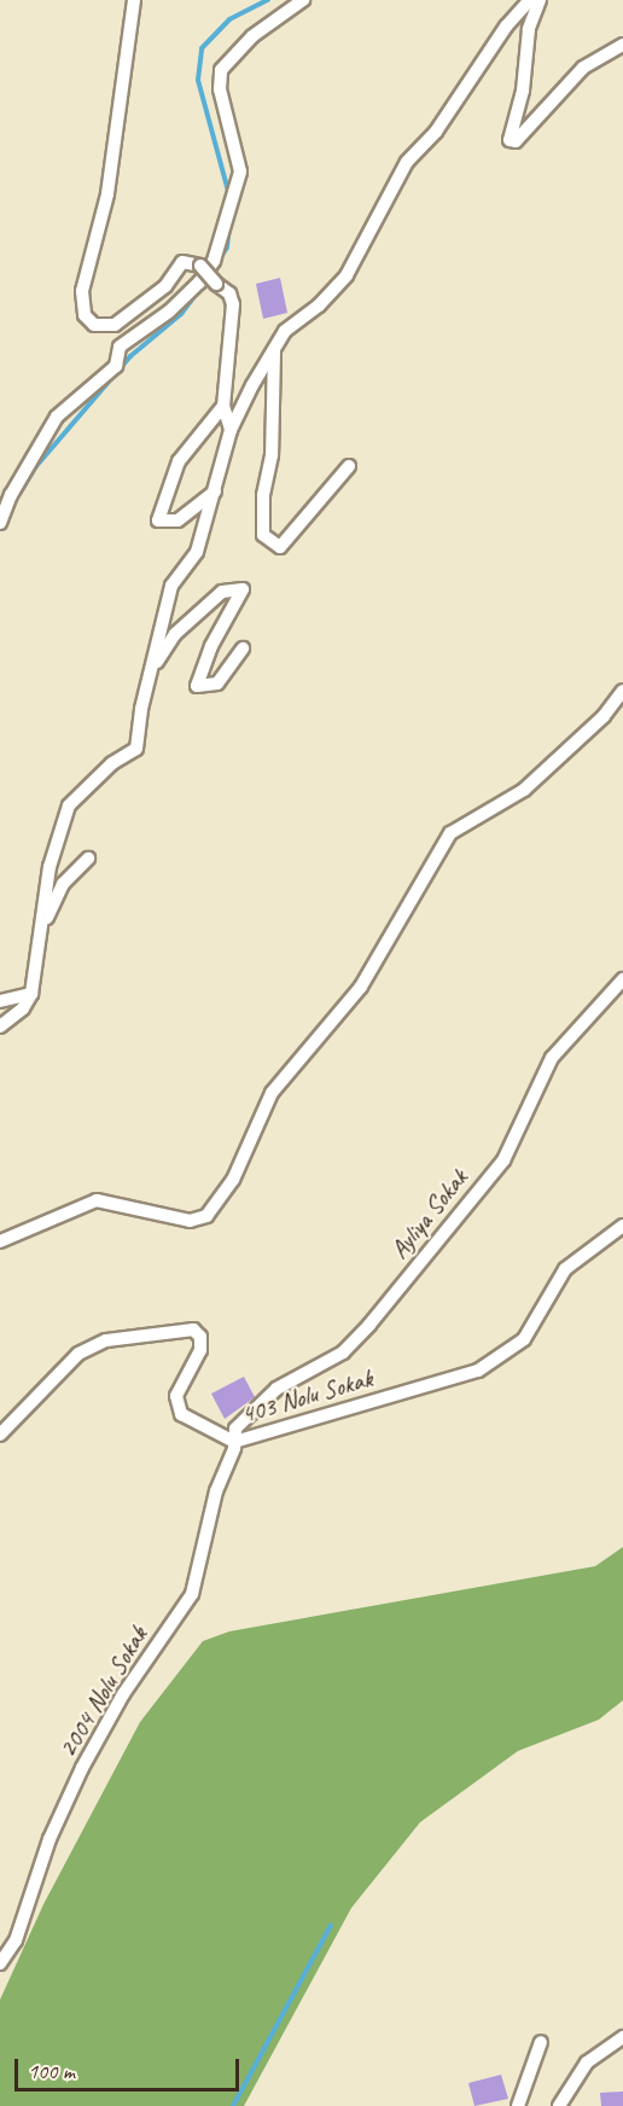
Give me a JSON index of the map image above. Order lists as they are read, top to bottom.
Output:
{
  "streets": {
    "street": ["Ayliya Sokak", "403 Nolu Sokak", "2004 Nolu Sokak"]
  },
  "crossings": [
    ["Ayliya Sokak", "403 Nolu Sokak"],
    ["Ayliya Sokak", "2004 Nolu Sokak"],
    ["403 Nolu Sokak", "2004 Nolu Sokak"]
  ],
  "scale_bar": "100 m"
}
